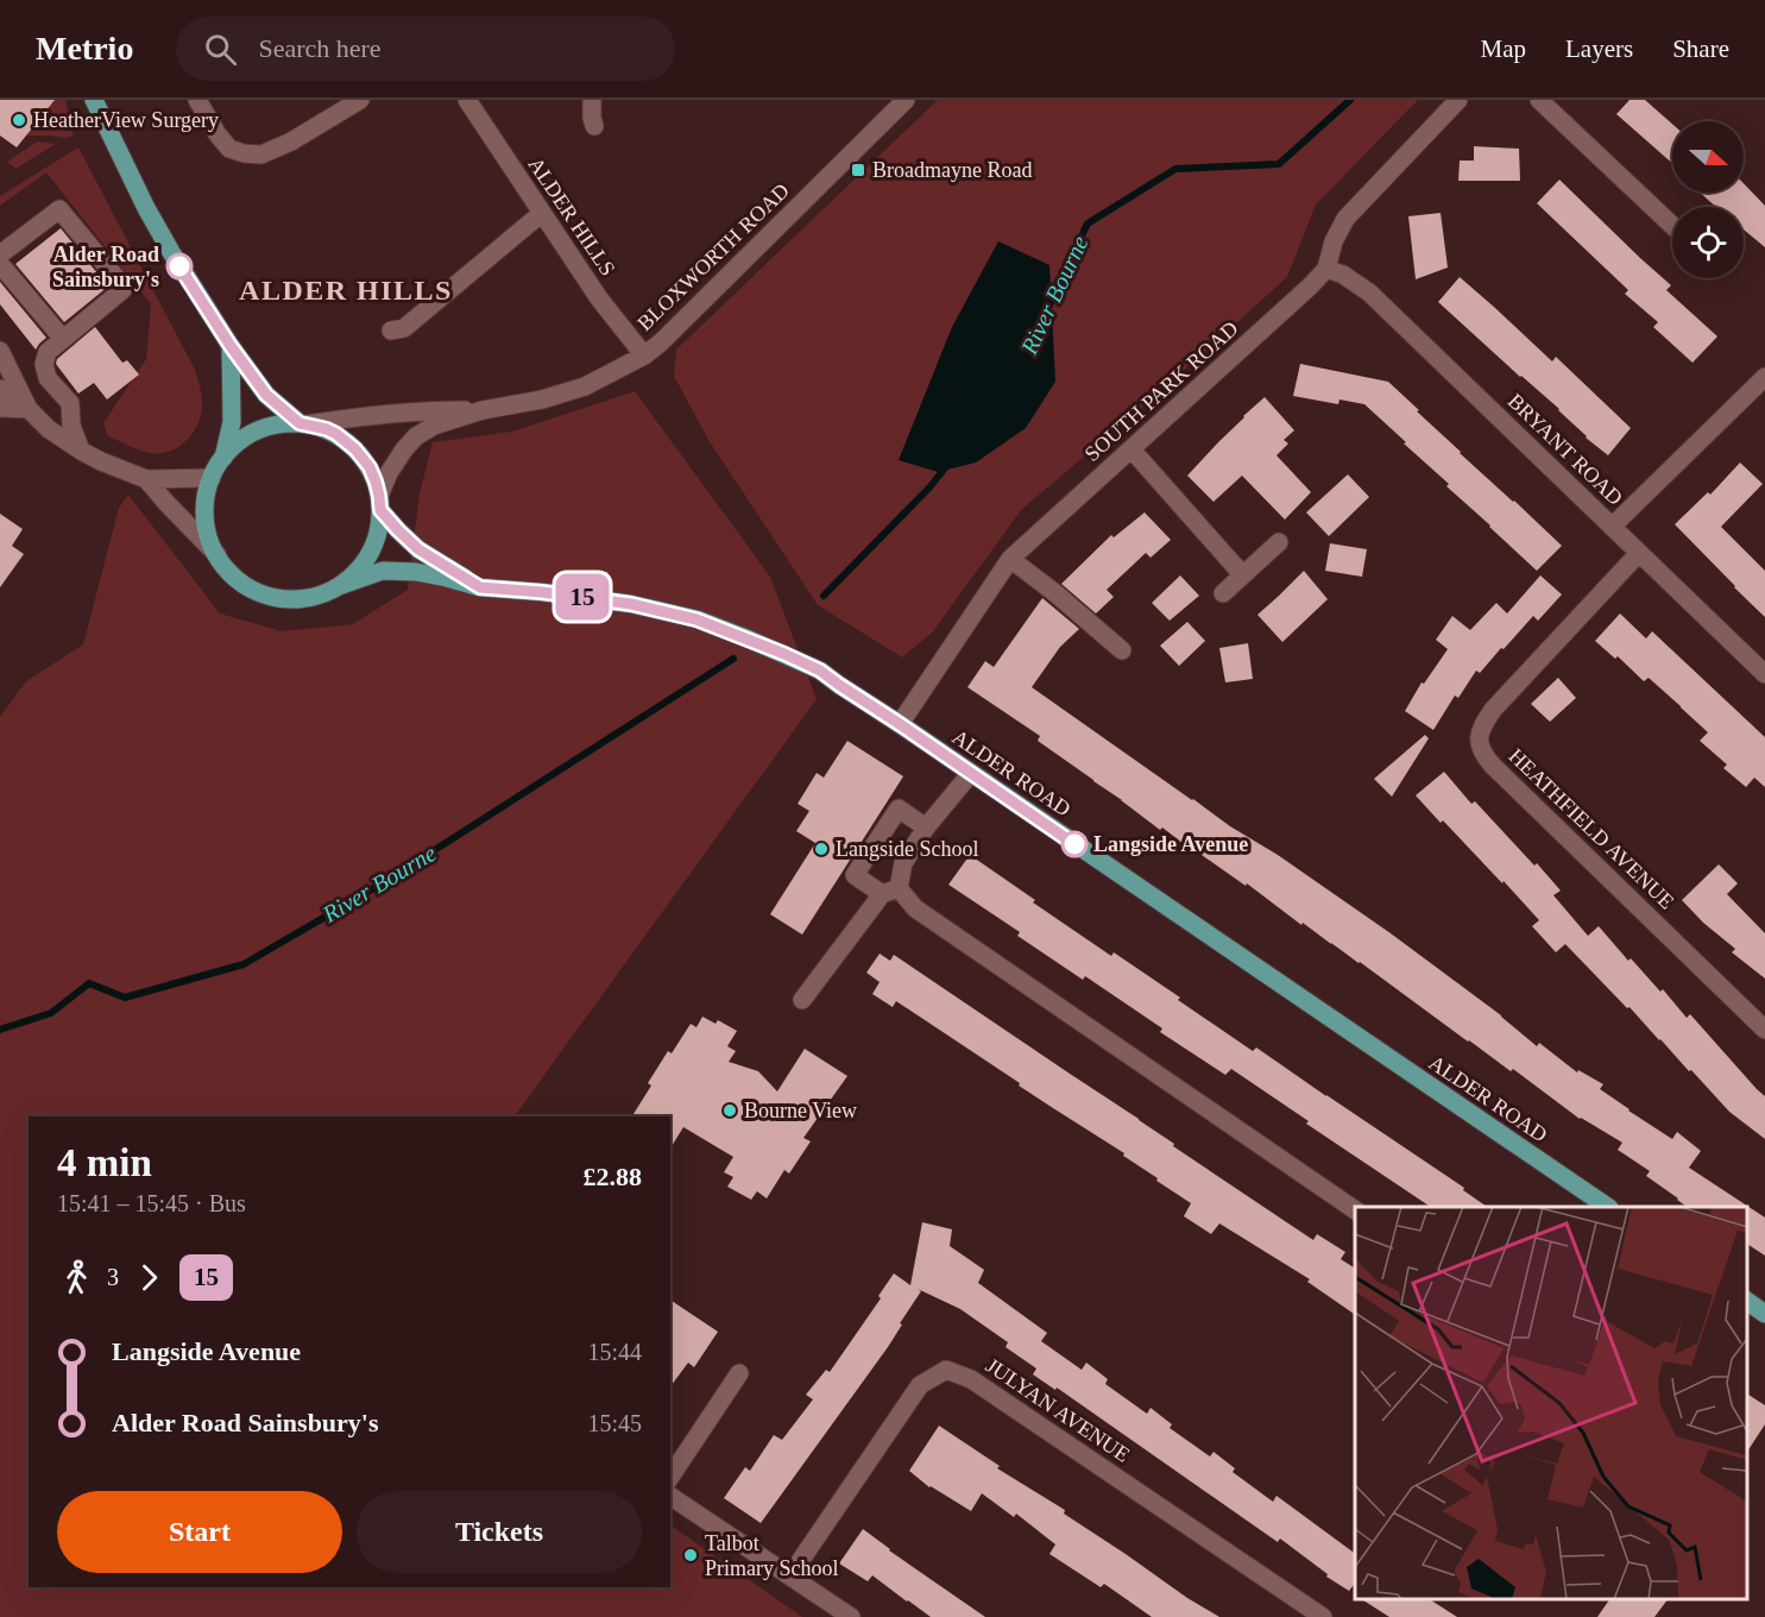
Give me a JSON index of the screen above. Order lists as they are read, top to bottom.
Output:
{
  "streets": {
    "main road": ["ALDER ROAD"],
    "street": [
      "ALDER HILLS",
      "BLOXWORTH ROAD",
      "SOUTH PARK ROAD",
      "BRYANT ROAD",
      "HEATHFIELD AVENUE",
      "JULYAN AVENUE"
    ]
  },
  "crossings": [
    ["ALDER HILLS", "BLOXWORTH ROAD"],
    ["BLOXWORTH ROAD", "ALDER ROAD"],
    ["SOUTH PARK ROAD", "BRYANT ROAD"],
    ["SOUTH PARK ROAD", "ALDER ROAD"],
    ["BRYANT ROAD", "HEATHFIELD AVENUE"]
  ],
  "districts": ["ALDER HILLS"],
  "water": ["River Bourne"],
  "places": {
    "other": [
      "HeatherView Surgery",
      "Alder Road Sainsbury's",
      "Langside Avenue",
      "Langside School",
      "Bourne View",
      "Talbot Primary School"
    ],
    "transit": ["Broadmayne Road"]
  },
  "lines": ["bus line 15"],
  "north": "right",
  "page": {
    "header": "Metrio",
    "search": "Search here",
    "nav": ["Map", "Layers", "Share"],
    "on_map": "15",
    "heading": ["4 min", "15:41 – 15:45 · Bus", "£2.88"],
    "legs": ["3", "15"],
    "list": [
      {
        "name": "Langside Avenue",
        "value": "15:44"
      },
      {
        "name": "Alder Road Sainsbury's",
        "value": "15:45"
      }
    ],
    "buttons": ["Start", "Tickets"]
  }
}
